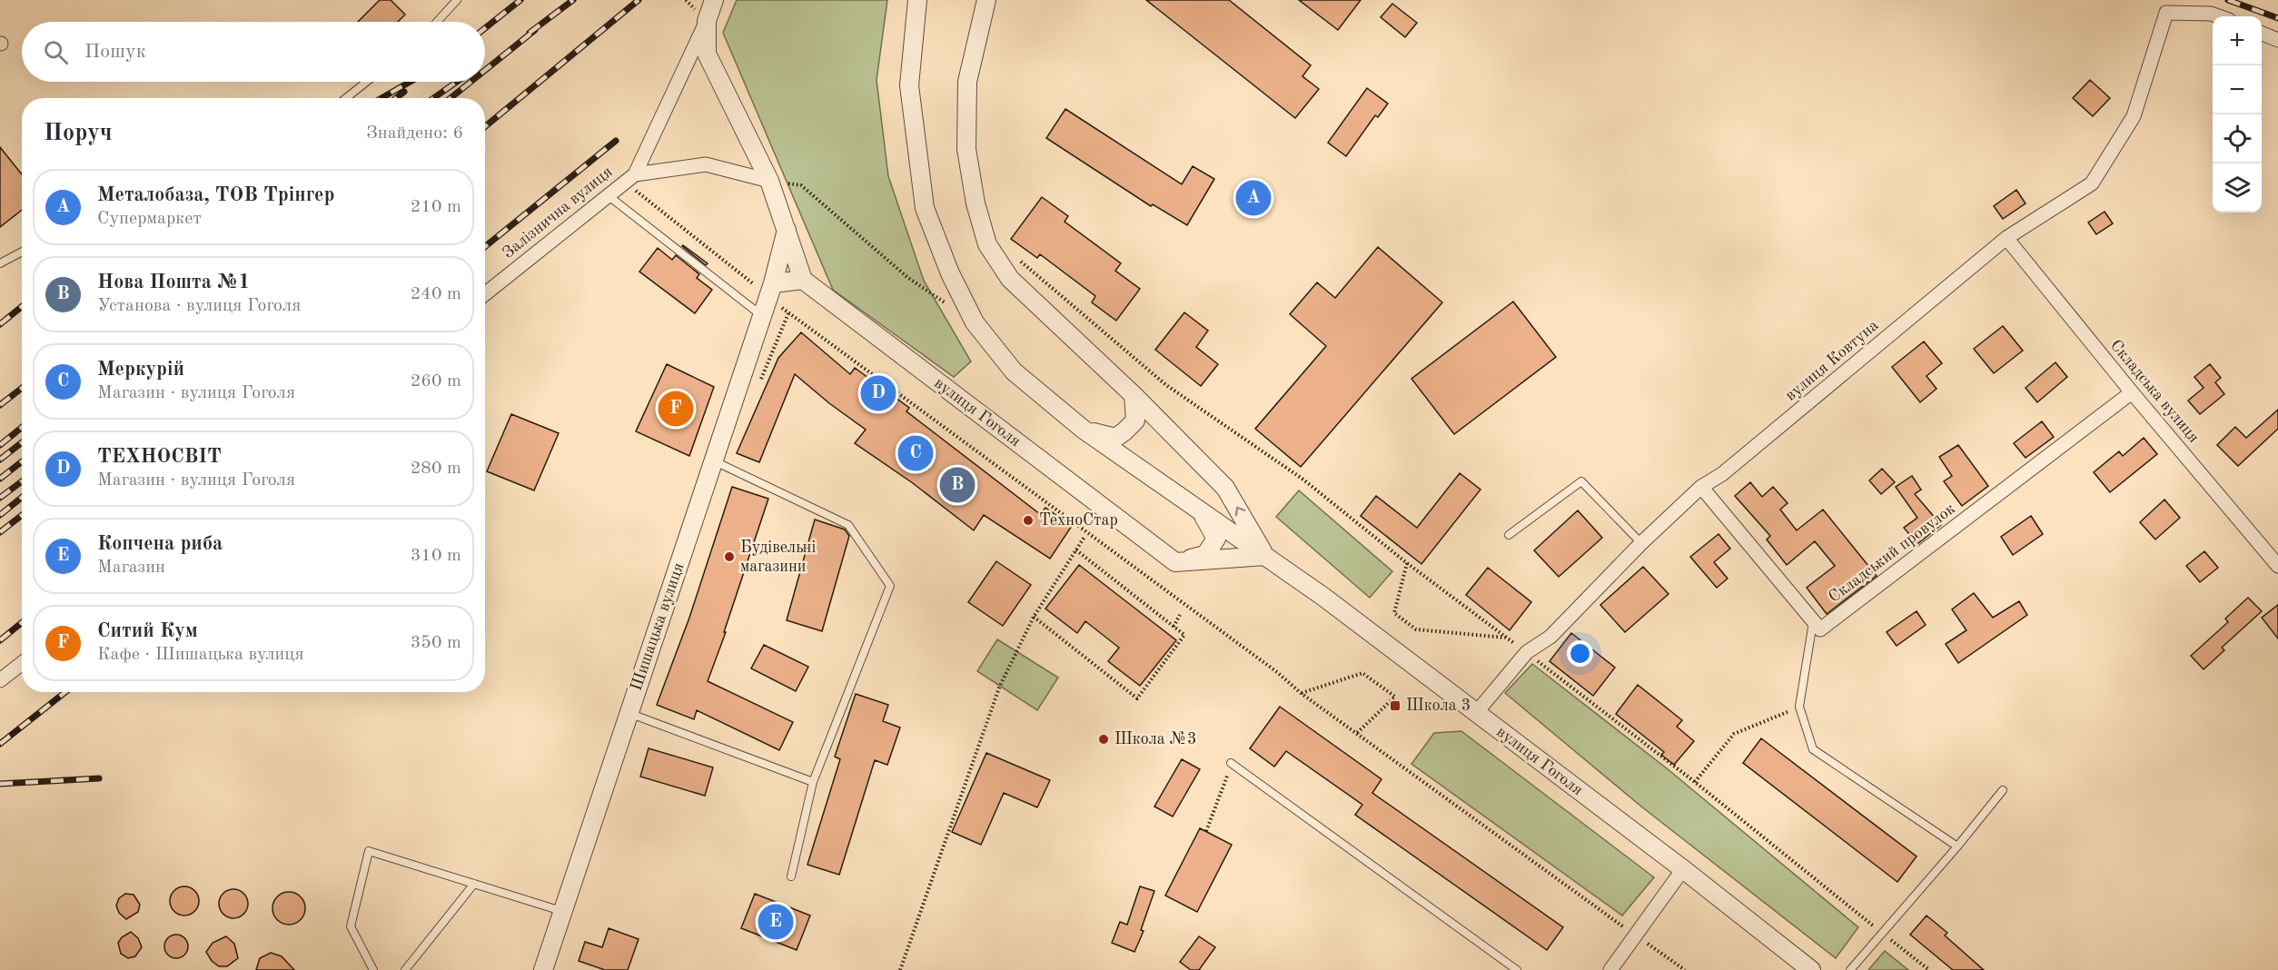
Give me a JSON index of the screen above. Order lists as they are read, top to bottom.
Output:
{
  "streets": {
    "street": [
      "Залізнична вулиця",
      "вулиця Ковтуна",
      "Складська вулиця",
      "вулиця Гоголя",
      "Складський провулок",
      "Шишацька вулиця"
    ]
  },
  "crossings": [
    ["вулиця Ковтуна", "Складська вулиця"],
    ["вулиця Ковтуна", "вулиця Гоголя"],
    ["Складська вулиця", "Складський провулок"]
  ],
  "places": {
    "other": ["ТехноСтар", "Будівельні магазини", "Школа №3"],
    "transit": ["Школа 3"]
  },
  "page": {
    "map_buttons": ["+", "−"],
    "search": "Пошук",
    "heading": ["Поруч", "Знайдено: 6"],
    "list": [
      {
        "mark": "A",
        "name": "Металобаза, ТОВ Трінгер",
        "note": "Супермаркет",
        "value": "210 m"
      },
      {
        "mark": "B",
        "name": "Нова Пошта №1",
        "note": "Установа · вулиця Гоголя",
        "value": "240 m"
      },
      {
        "mark": "C",
        "name": "Меркурій",
        "note": "Магазин · вулиця Гоголя",
        "value": "260 m"
      },
      {
        "mark": "D",
        "name": "ТЕХНОСВІТ",
        "note": "Магазин · вулиця Гоголя",
        "value": "280 m"
      },
      {
        "mark": "E",
        "name": "Копчена риба",
        "note": "Магазин",
        "value": "310 m"
      },
      {
        "mark": "F",
        "name": "Ситий Кум",
        "note": "Кафе · Шишацька вулиця",
        "value": "350 m"
      }
    ],
    "pins": [
      "A",
      "D",
      "F",
      "C",
      "B",
      "E"
    ]
  }
}
